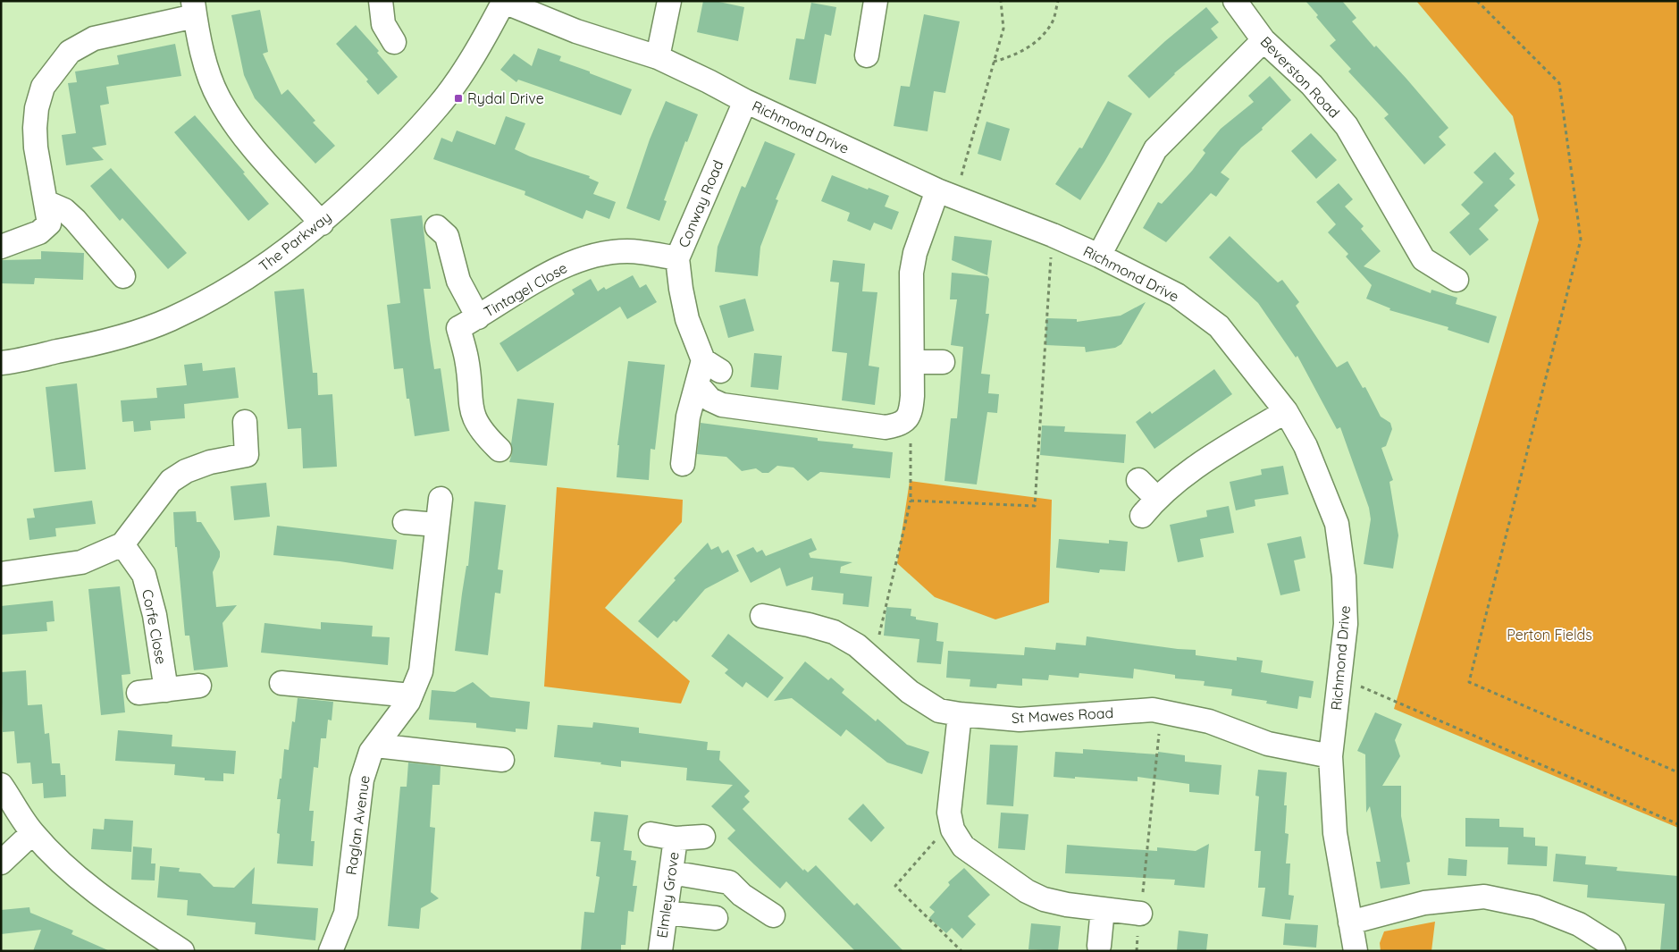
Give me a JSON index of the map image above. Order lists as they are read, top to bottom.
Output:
{
  "streets": {
    "street": [
      "Beverston Road",
      "Richmond Drive",
      "Conway Road",
      "The Parkway",
      "Tintagel Close",
      "Corfe Close",
      "St Mawes Road",
      "Raglan Avenue",
      "Elmley Grove"
    ]
  },
  "crossings": [
    ["Richmond Drive", "Conway Road"],
    ["Richmond Drive", "The Parkway"],
    ["Richmond Drive", "St Mawes Road"],
    ["Conway Road", "Tintagel Close"]
  ],
  "parks": ["Perton Fields"],
  "places": {
    "transit": ["Rydal Drive"]
  }
}
